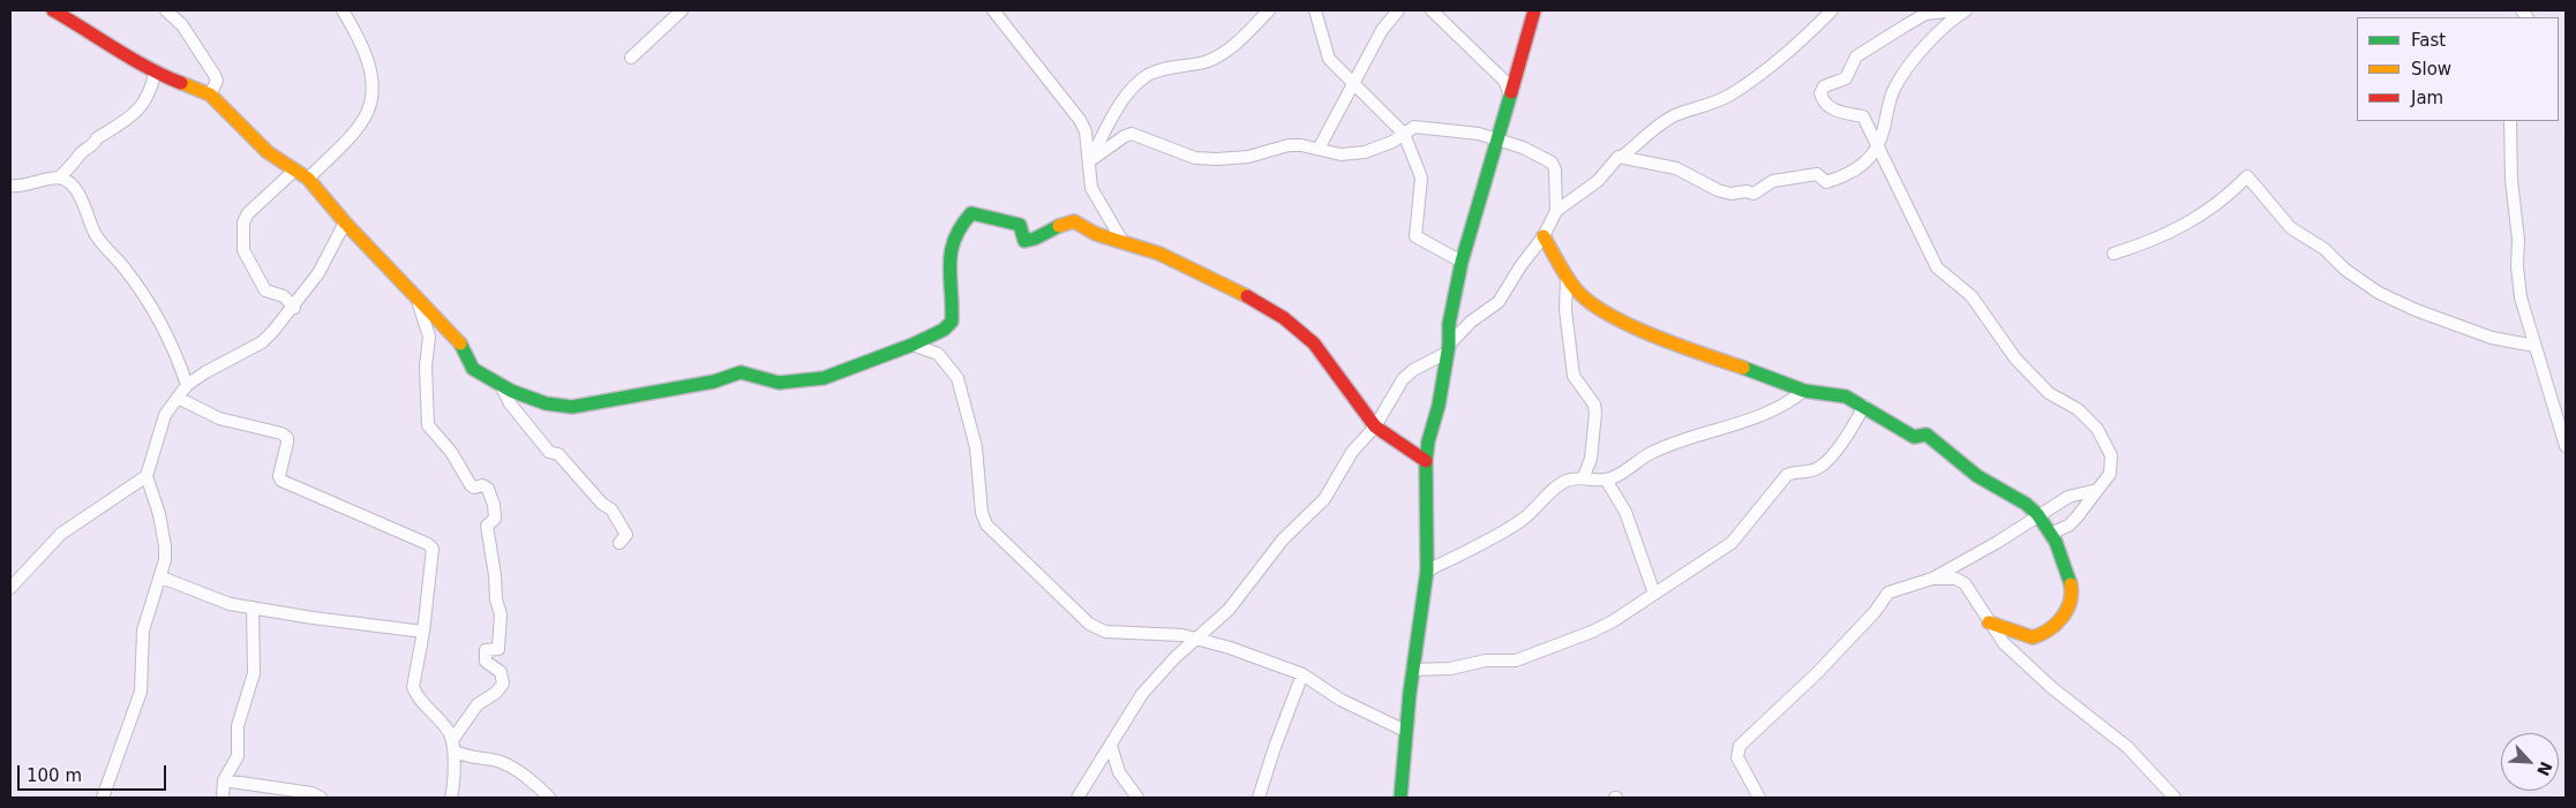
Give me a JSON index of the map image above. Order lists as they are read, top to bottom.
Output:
{
  "legend": ["Fast", "Slow", "Jam"],
  "scale_bar": "100 m",
  "north": "bottom right"
}
